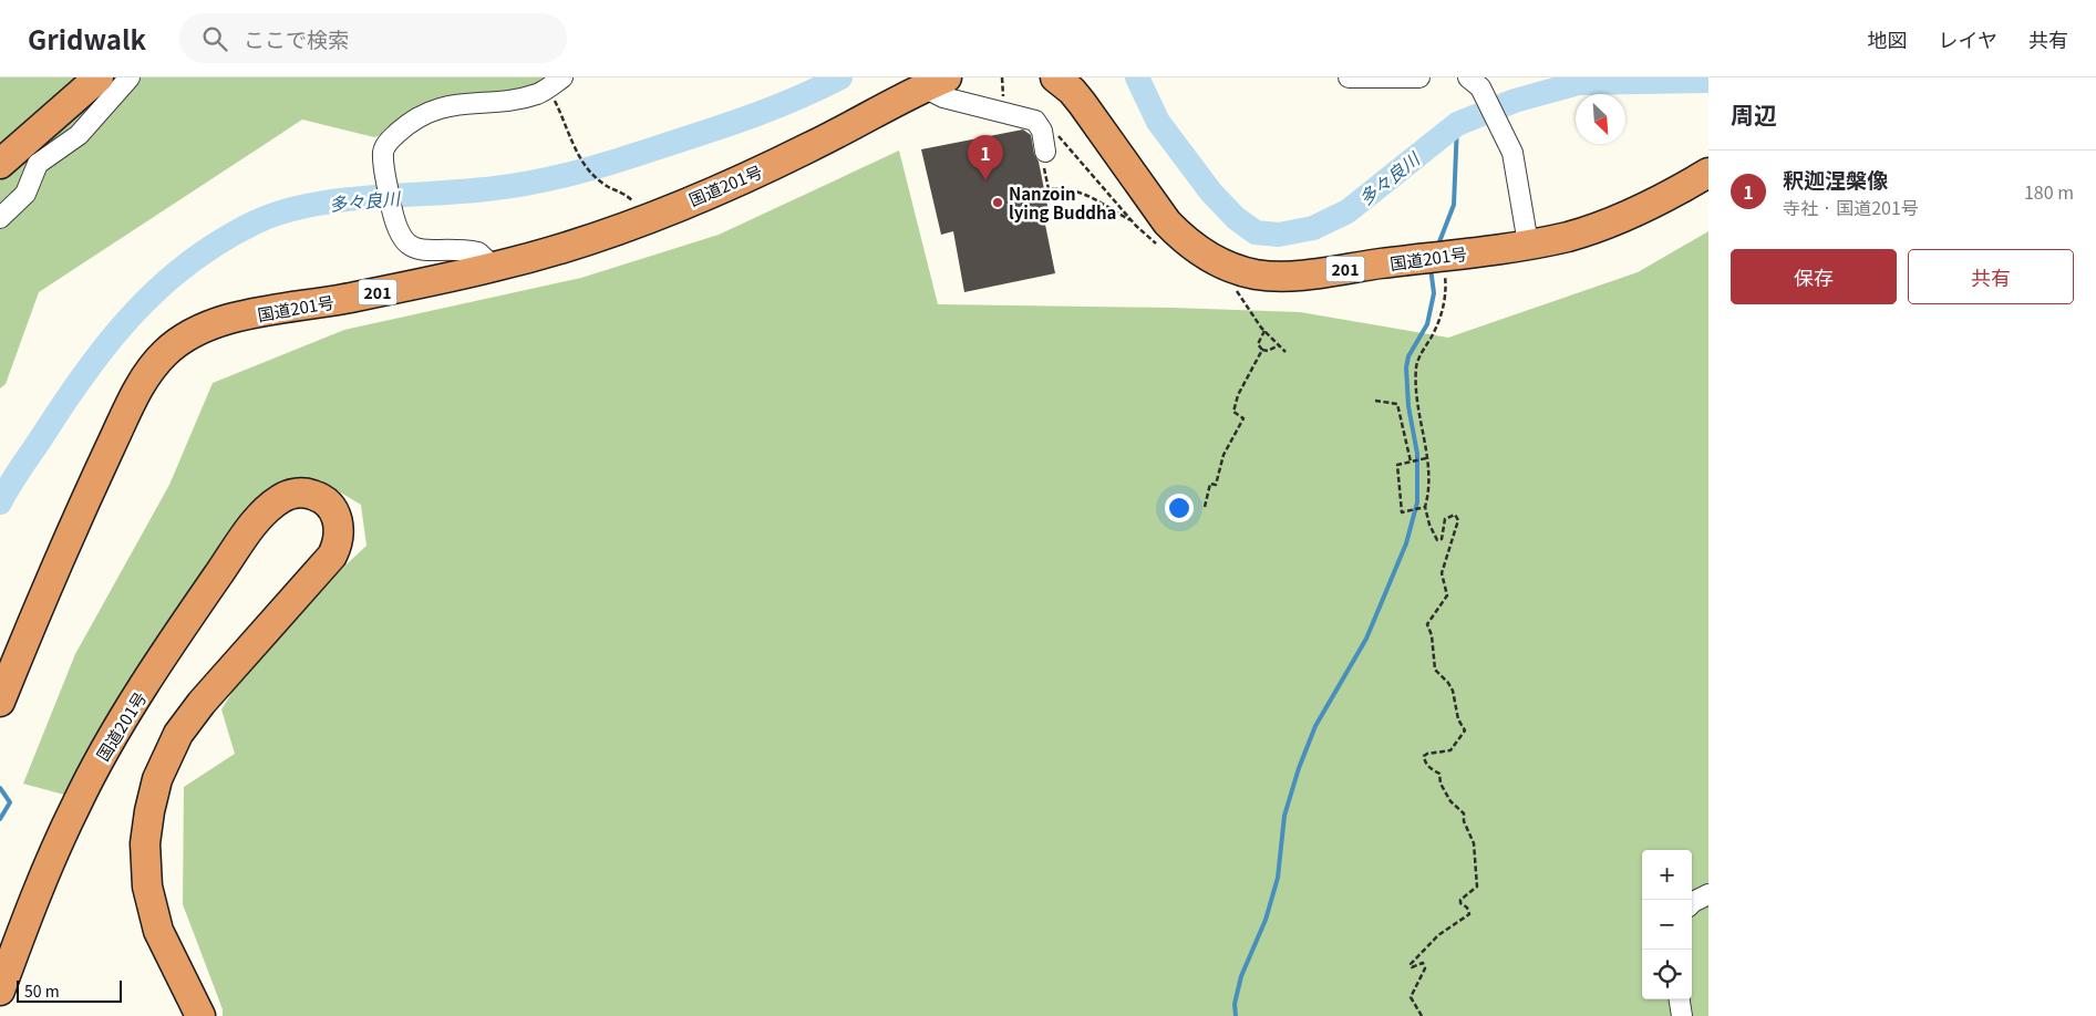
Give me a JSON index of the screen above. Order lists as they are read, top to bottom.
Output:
{
  "streets": {
    "highway": ["国道201号", "201"]
  },
  "water": ["多々良川"],
  "places": ["Nanzoin lying Buddha"],
  "scale_bar": "50 m",
  "north": "bottom right",
  "page": {
    "header": "Gridwalk",
    "search": "ここで検索",
    "nav": ["地図", "レイヤ", "共有"],
    "heading": "周辺",
    "pins": "1",
    "list": [
      {
        "mark": "1",
        "name": "釈迦涅槃像",
        "note": "寺社 · 国道201号",
        "value": "180 m"
      }
    ],
    "buttons": ["保存", "共有"],
    "map_buttons": ["+", "−"],
    "scale": "50 m"
  }
}
